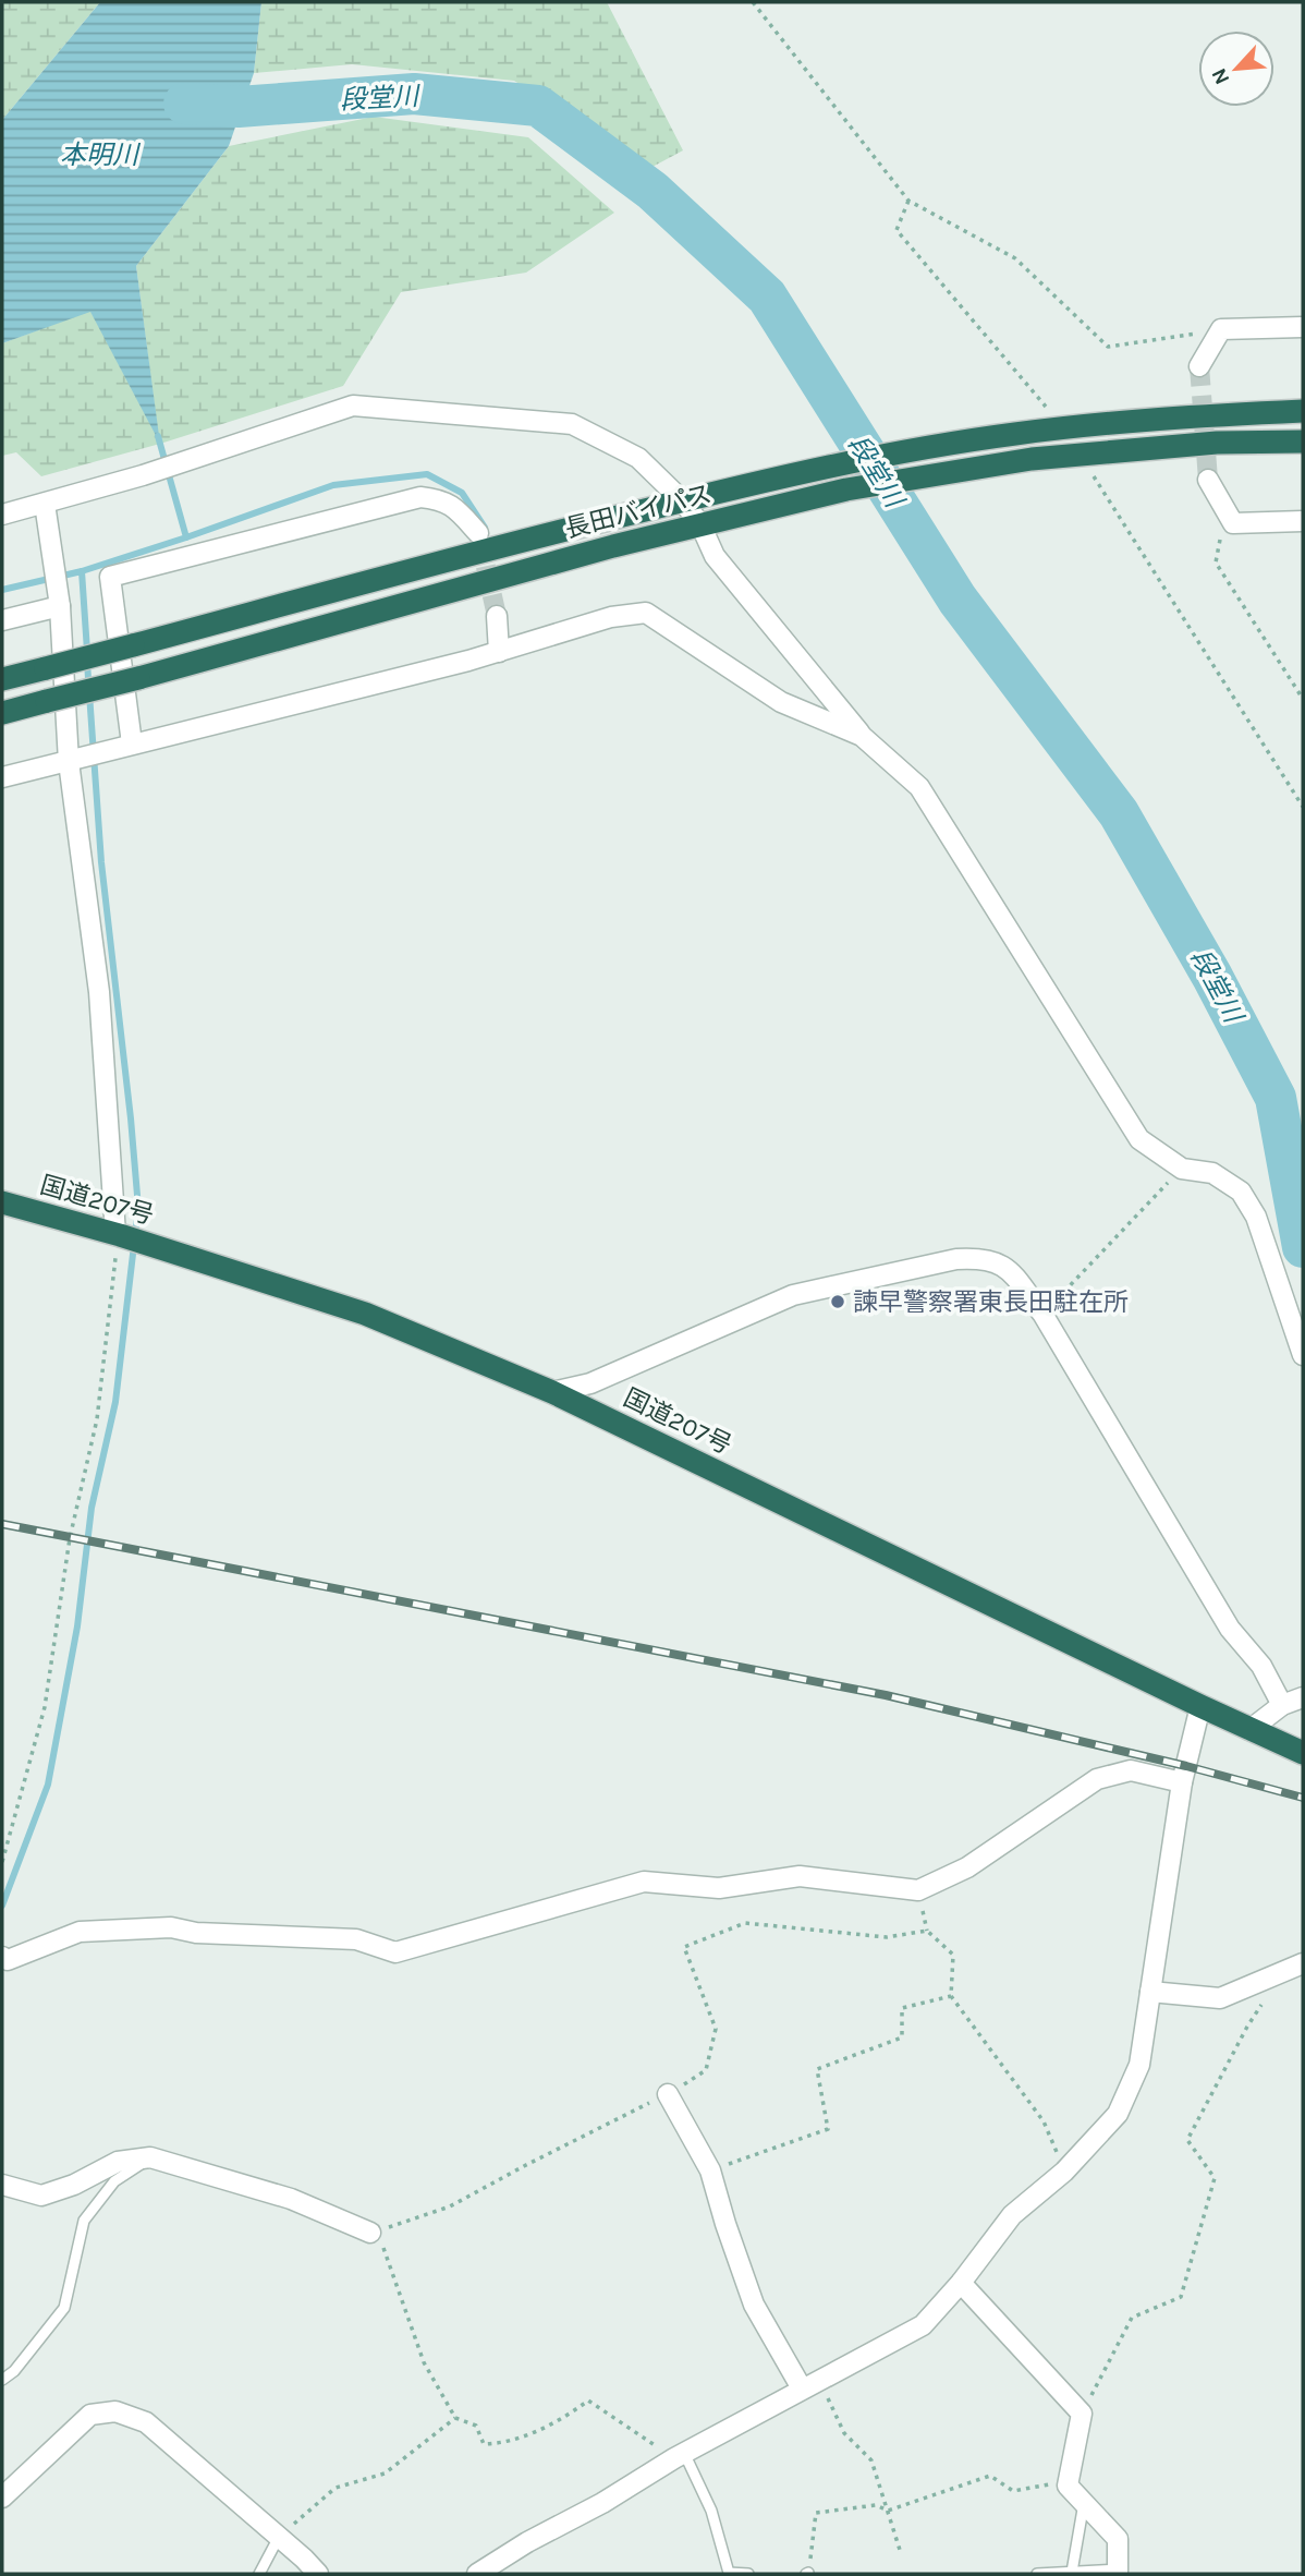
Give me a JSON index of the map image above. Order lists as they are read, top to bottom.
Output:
{
  "streets": {
    "highway": ["長田バイパス", "国道207号"]
  },
  "water": ["段堂川", "本明川"],
  "places": ["諫早警察署東長田駐在所"],
  "north": "bottom left"
}
